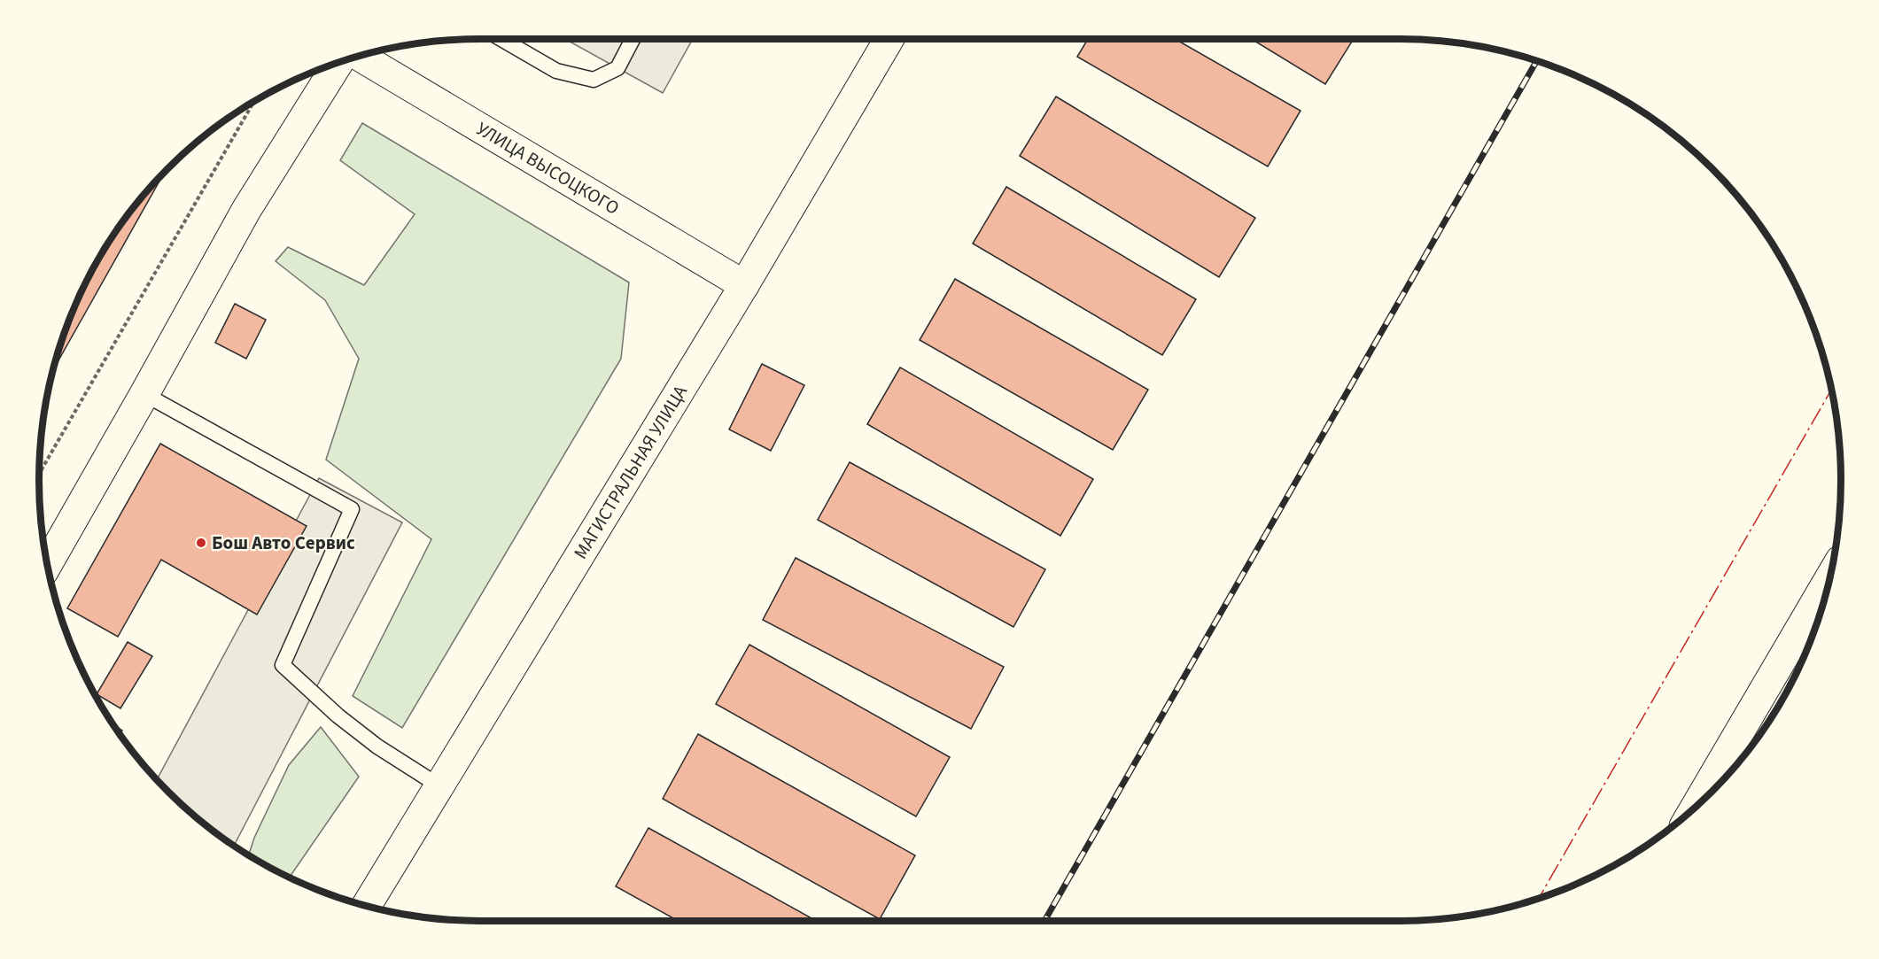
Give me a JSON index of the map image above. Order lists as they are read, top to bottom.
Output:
{
  "streets": {
    "street": ["УЛИЦА ВЫСОЦКОГО", "МАГИСТРАЛЬНАЯ УЛИЦА"]
  },
  "crossings": [
    ["УЛИЦА ВЫСОЦКОГО", "МАГИСТРАЛЬНАЯ УЛИЦА"]
  ],
  "places": ["Бош Авто Сервис"]
}
